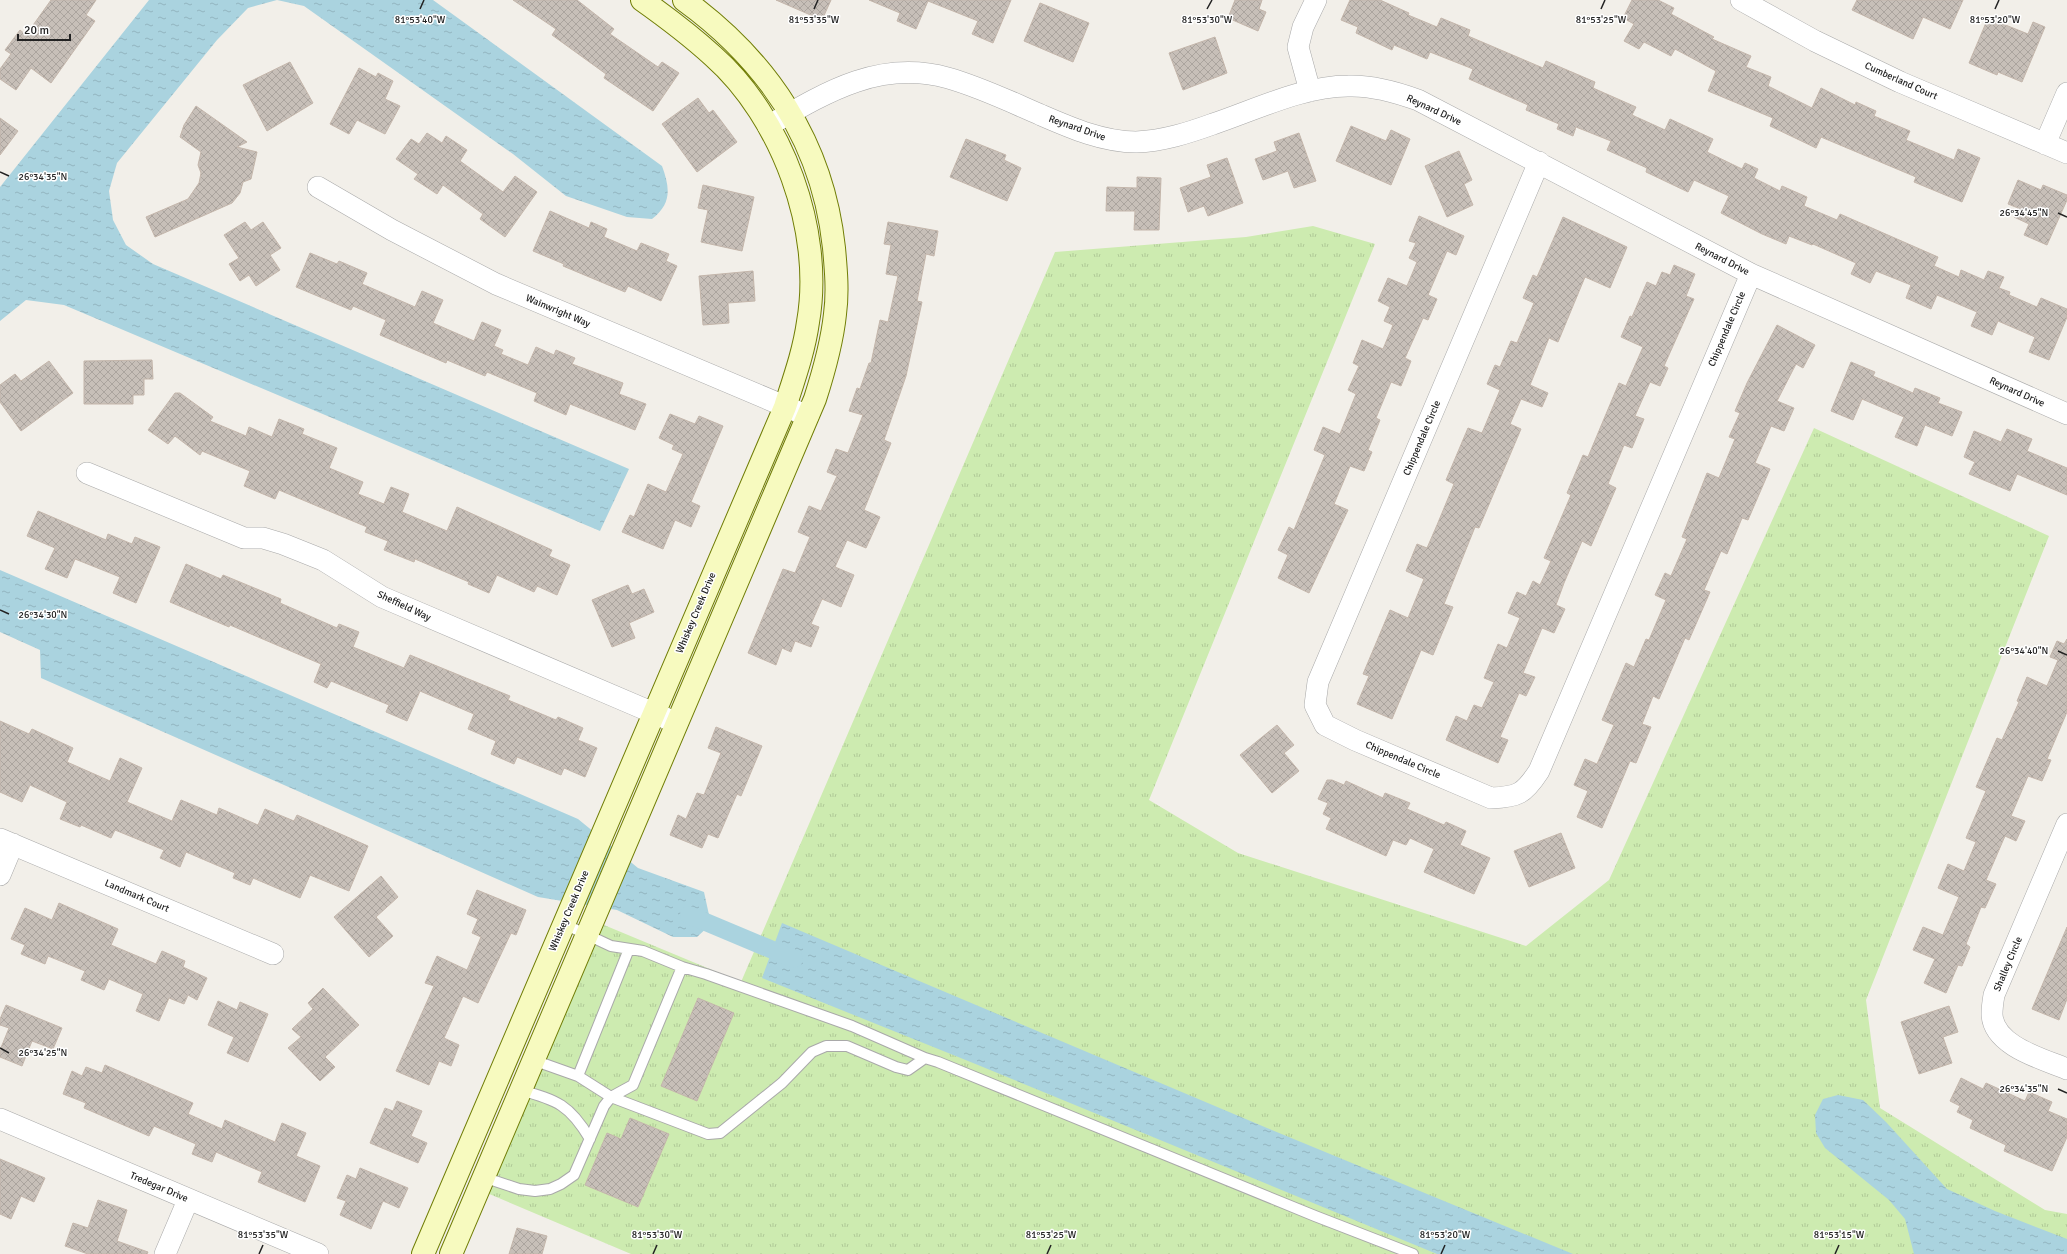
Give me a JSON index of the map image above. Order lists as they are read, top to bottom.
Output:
{
  "streets": {
    "street": [
      "Cumberland Court",
      "Reynard Drive",
      "Wainwright Way",
      "Chippendale Circle",
      "Sheffield Way",
      "Whiskey Creek Drive",
      "Landmark Court",
      "Shalley Circle",
      "Tredegar Drive"
    ]
  },
  "crossings": [
    ["Reynard Drive", "Chippendale Circle"],
    ["Reynard Drive", "Whiskey Creek Drive"],
    ["Wainwright Way", "Whiskey Creek Drive"],
    ["Sheffield Way", "Whiskey Creek Drive"]
  ],
  "scale_bar": "20 m",
  "coordinates": [
    "81°53'40\"W",
    "81°53'35\"W",
    "81°53'30\"W",
    "81°53'25\"W",
    "81°53'20\"W",
    "26°34'35\"N",
    "26°34'45\"N",
    "26°34'30\"N",
    "26°34'40\"N",
    "26°34'25\"N",
    "81°53'15\"W"
  ]
}
